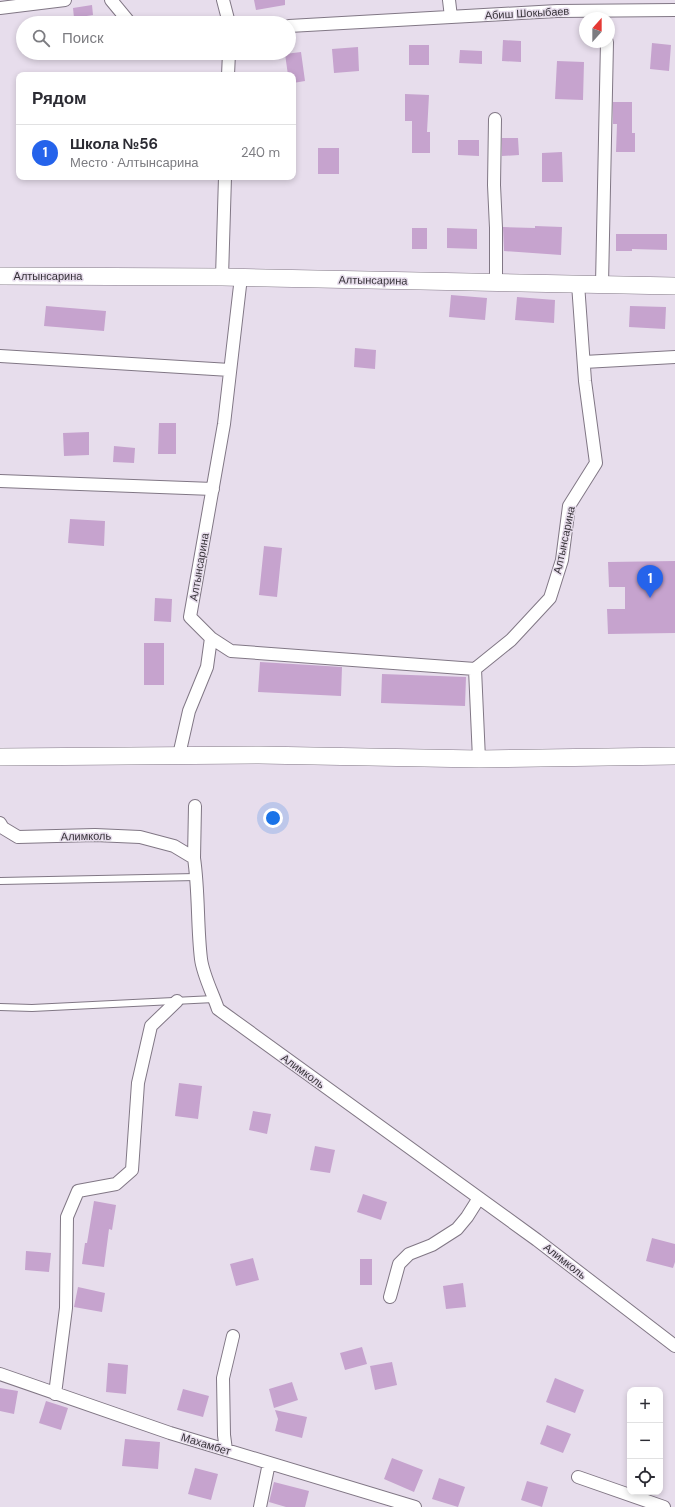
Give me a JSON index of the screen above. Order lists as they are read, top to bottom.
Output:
{
  "streets": {
    "main road": ["Алтынсарина"],
    "street": ["Абиш Шокыбаев", "Алимколь", "Махамбет"]
  },
  "north": "top",
  "page": {
    "search": "Поиск",
    "heading": "Рядом",
    "list": [
      {
        "mark": "1",
        "name": "Школа №56",
        "note": "Место · Алтынсарина",
        "value": "240 m"
      }
    ],
    "pins": "1",
    "map_buttons": ["+", "−"]
  }
}
